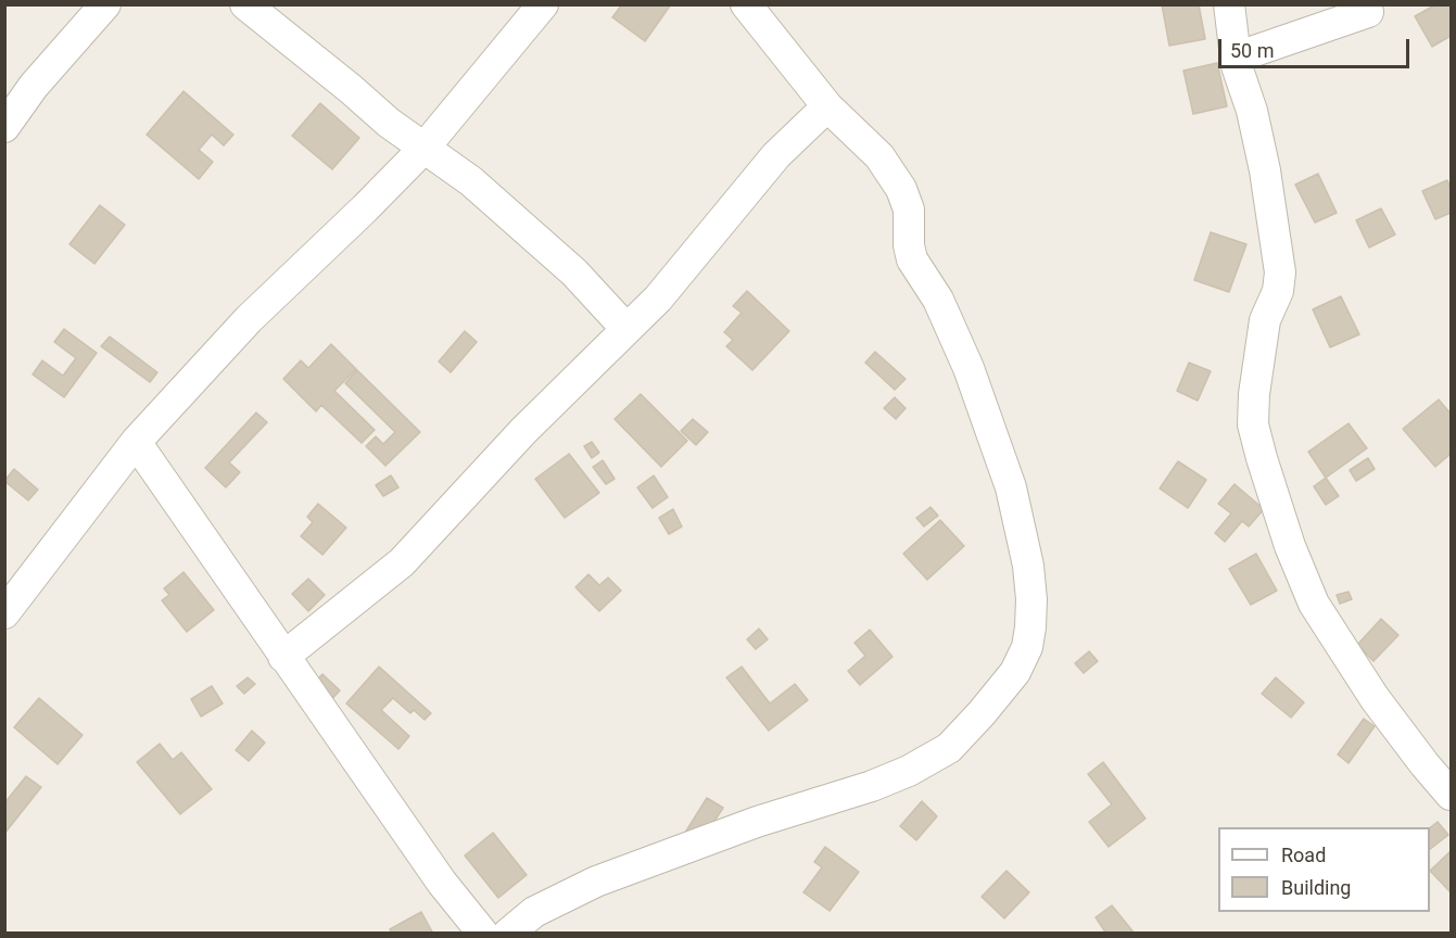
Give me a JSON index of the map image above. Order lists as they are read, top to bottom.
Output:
{
  "legend": ["Road", "Building"],
  "scale_bar": "50 m"
}
